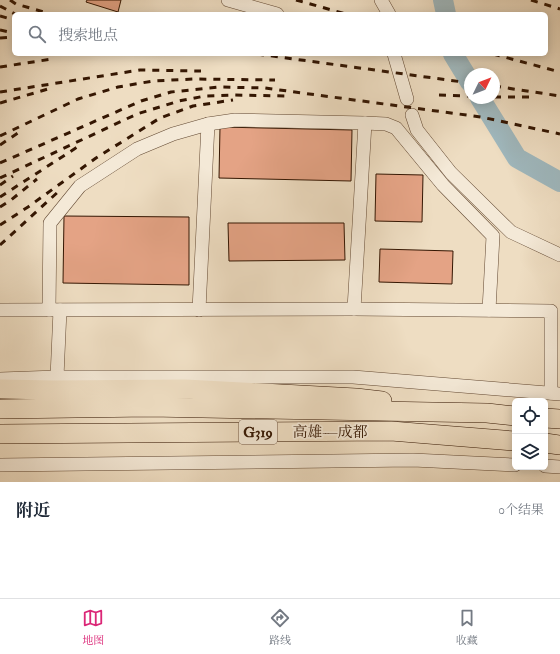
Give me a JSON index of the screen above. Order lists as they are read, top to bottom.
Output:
{
  "streets": {
    "highway": ["G319", "高雄—成都"]
  },
  "north": "top right",
  "page": {
    "search": "搜索地点",
    "heading": ["附近", "0个结果"],
    "nav": ["地图", "路线", "收藏"]
  }
}
